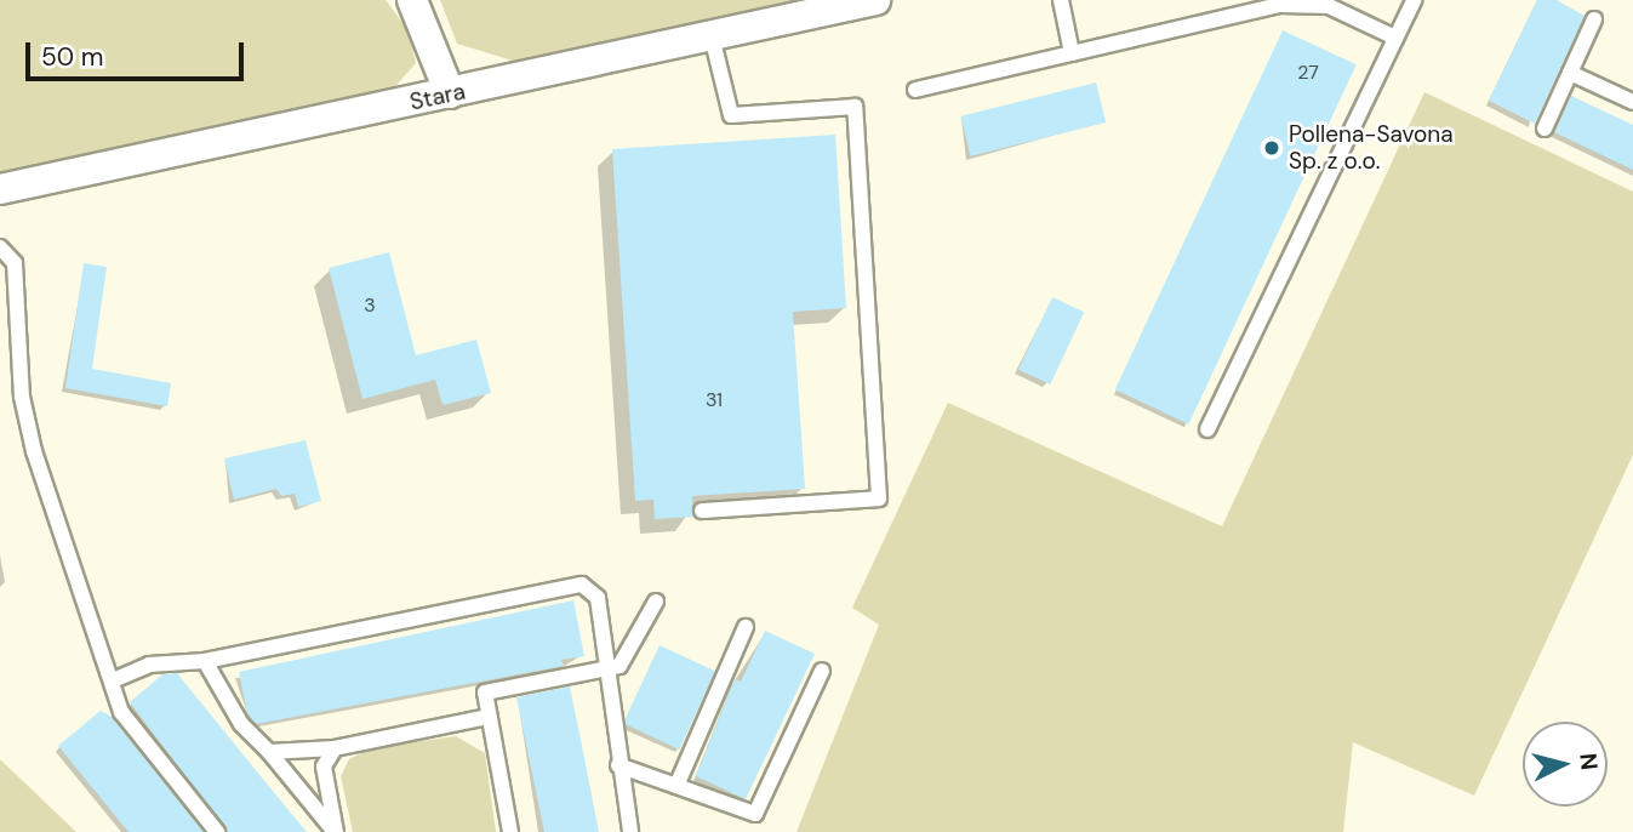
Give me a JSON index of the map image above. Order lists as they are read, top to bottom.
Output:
{
  "streets": {
    "street": ["Stara"]
  },
  "places": ["Pollena-Savona Sp. z o.o."],
  "house_numbers": ["27", "3", "31"],
  "scale_bar": "50 m",
  "north": "right"
}
